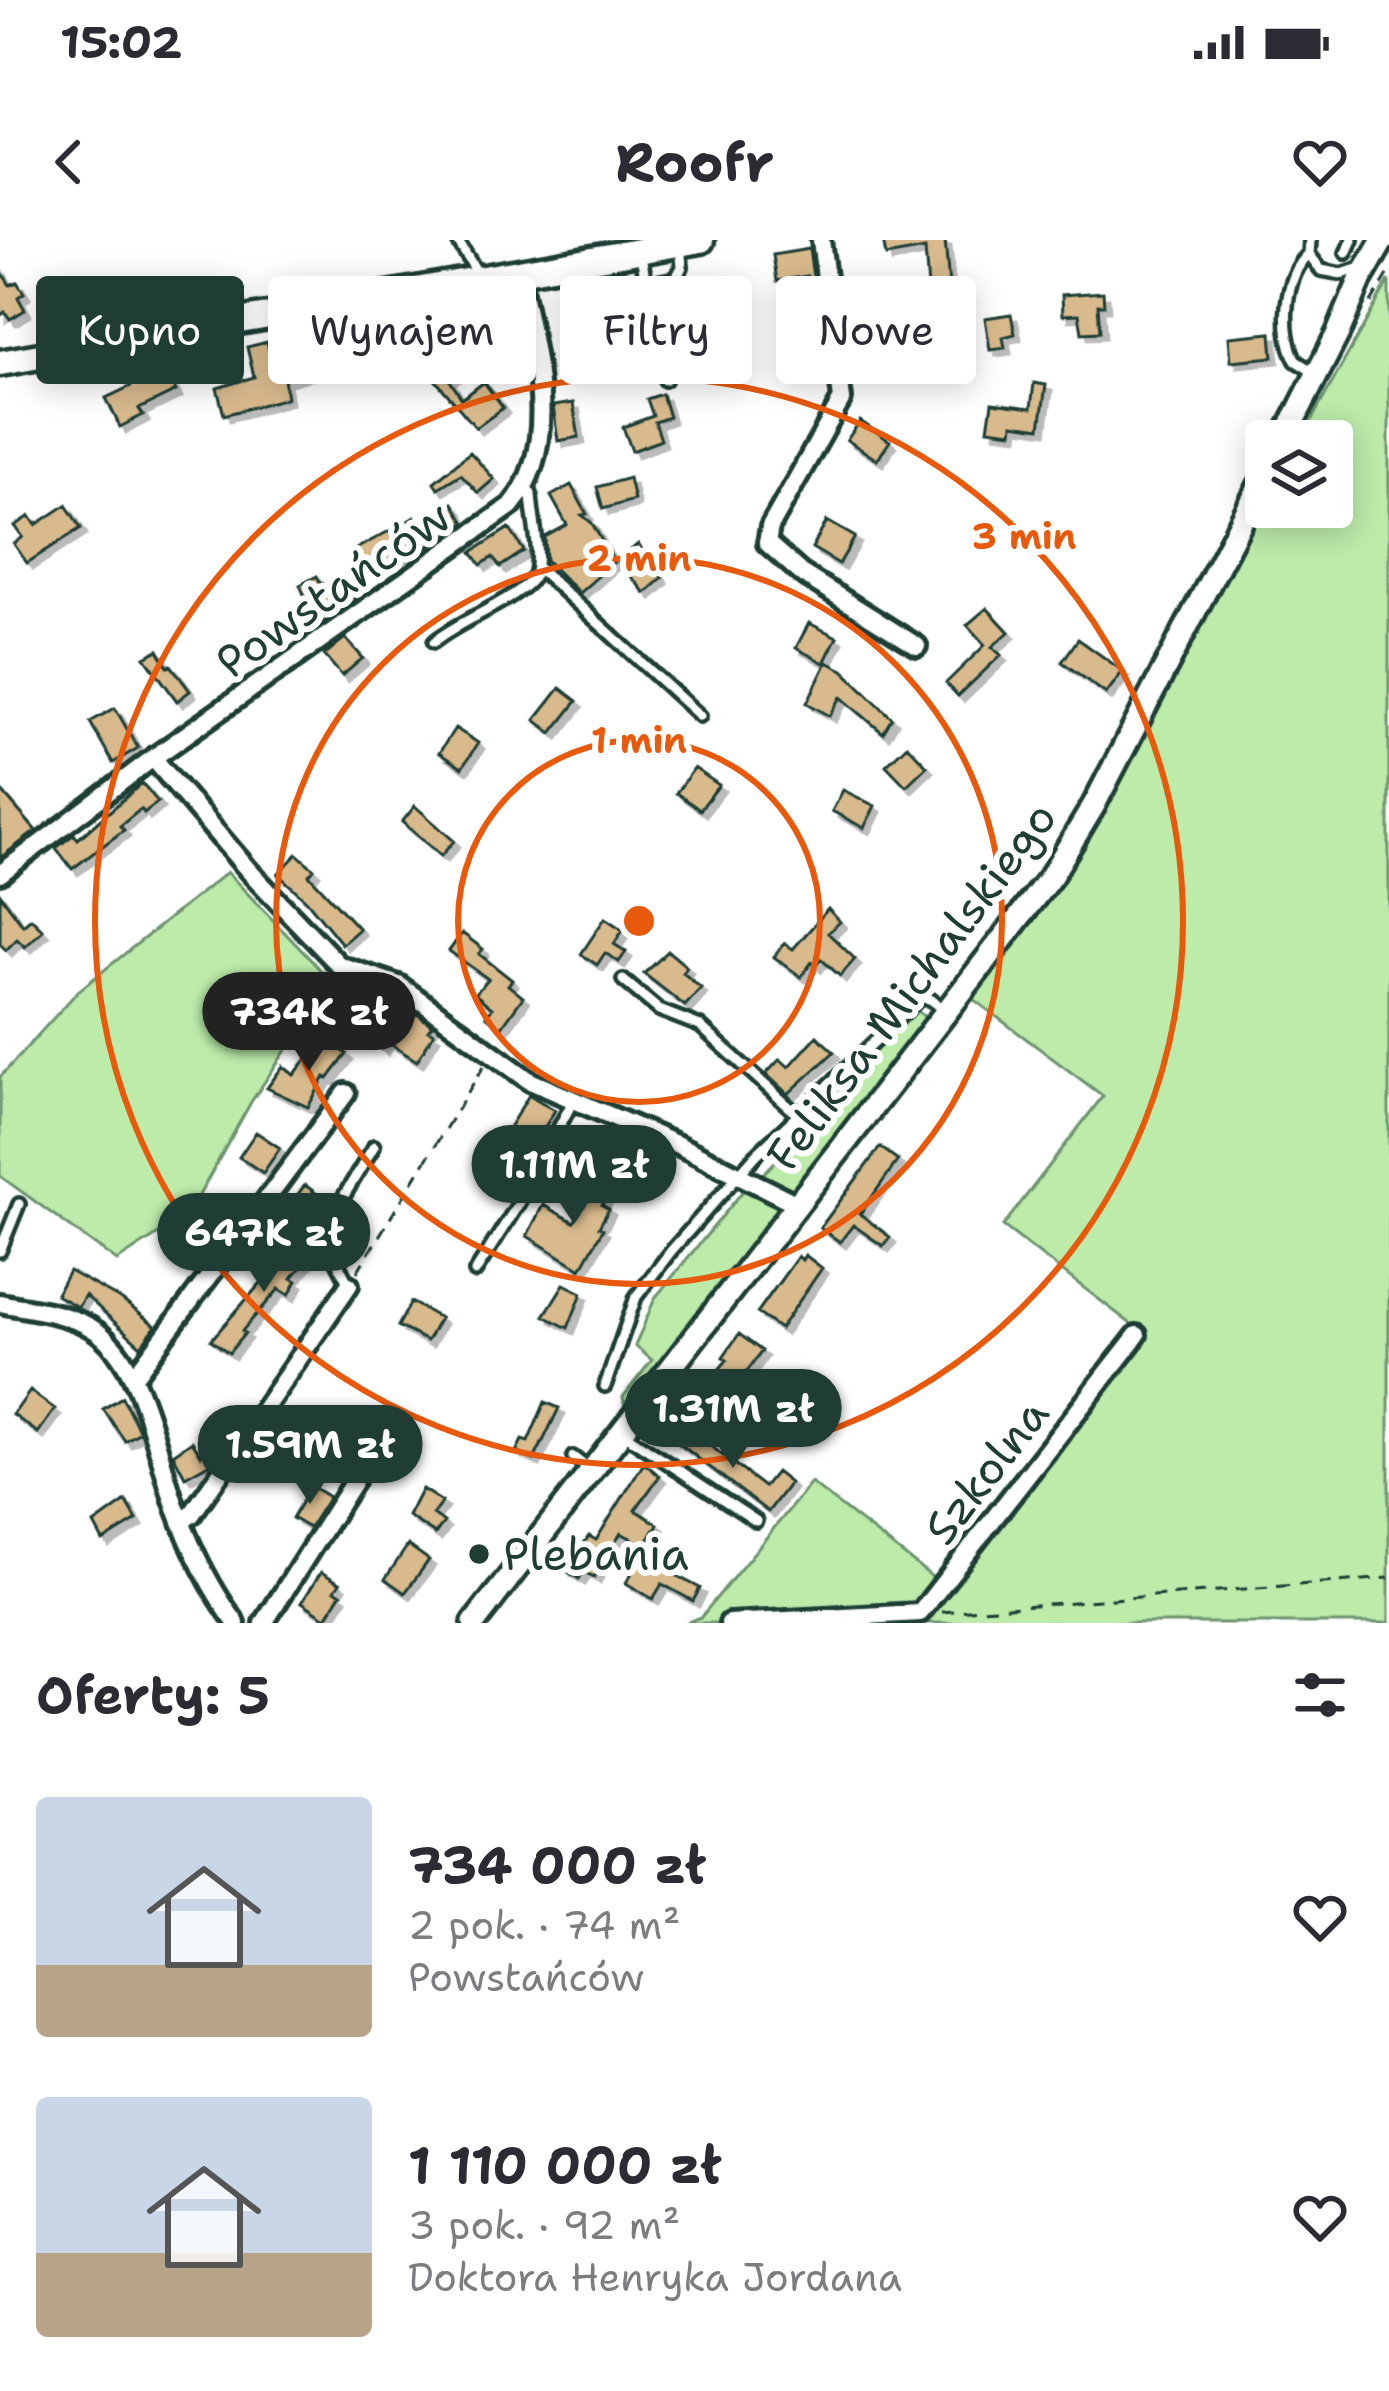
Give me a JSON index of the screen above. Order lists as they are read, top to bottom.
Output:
{
  "streets": {
    "street": ["Powstańców", "Feliksa Michalskiego", "Szkolna"]
  },
  "places": ["Plebania"],
  "page": {
    "status": "15:02",
    "header": "Roofr",
    "chip": [
      "Kupno",
      "Wynajem",
      "Filtry",
      "Nowe"
    ],
    "price": [
      "734K zł",
      "1.11M zł",
      "647K zł",
      "1.31M zł",
      "1.59M zł"
    ],
    "heading": "Oferty: 5",
    "list": [
      {
        "name": "734 000 zł",
        "note": "2 pok. · 74 m² · Powstańców"
      },
      {
        "name": "1 110 000 zł",
        "note": "3 pok. · 92 m² · Doktora Henryka Jordana"
      }
    ]
  },
  "rings": ["3 min", "2 min", "1 min"]
}
